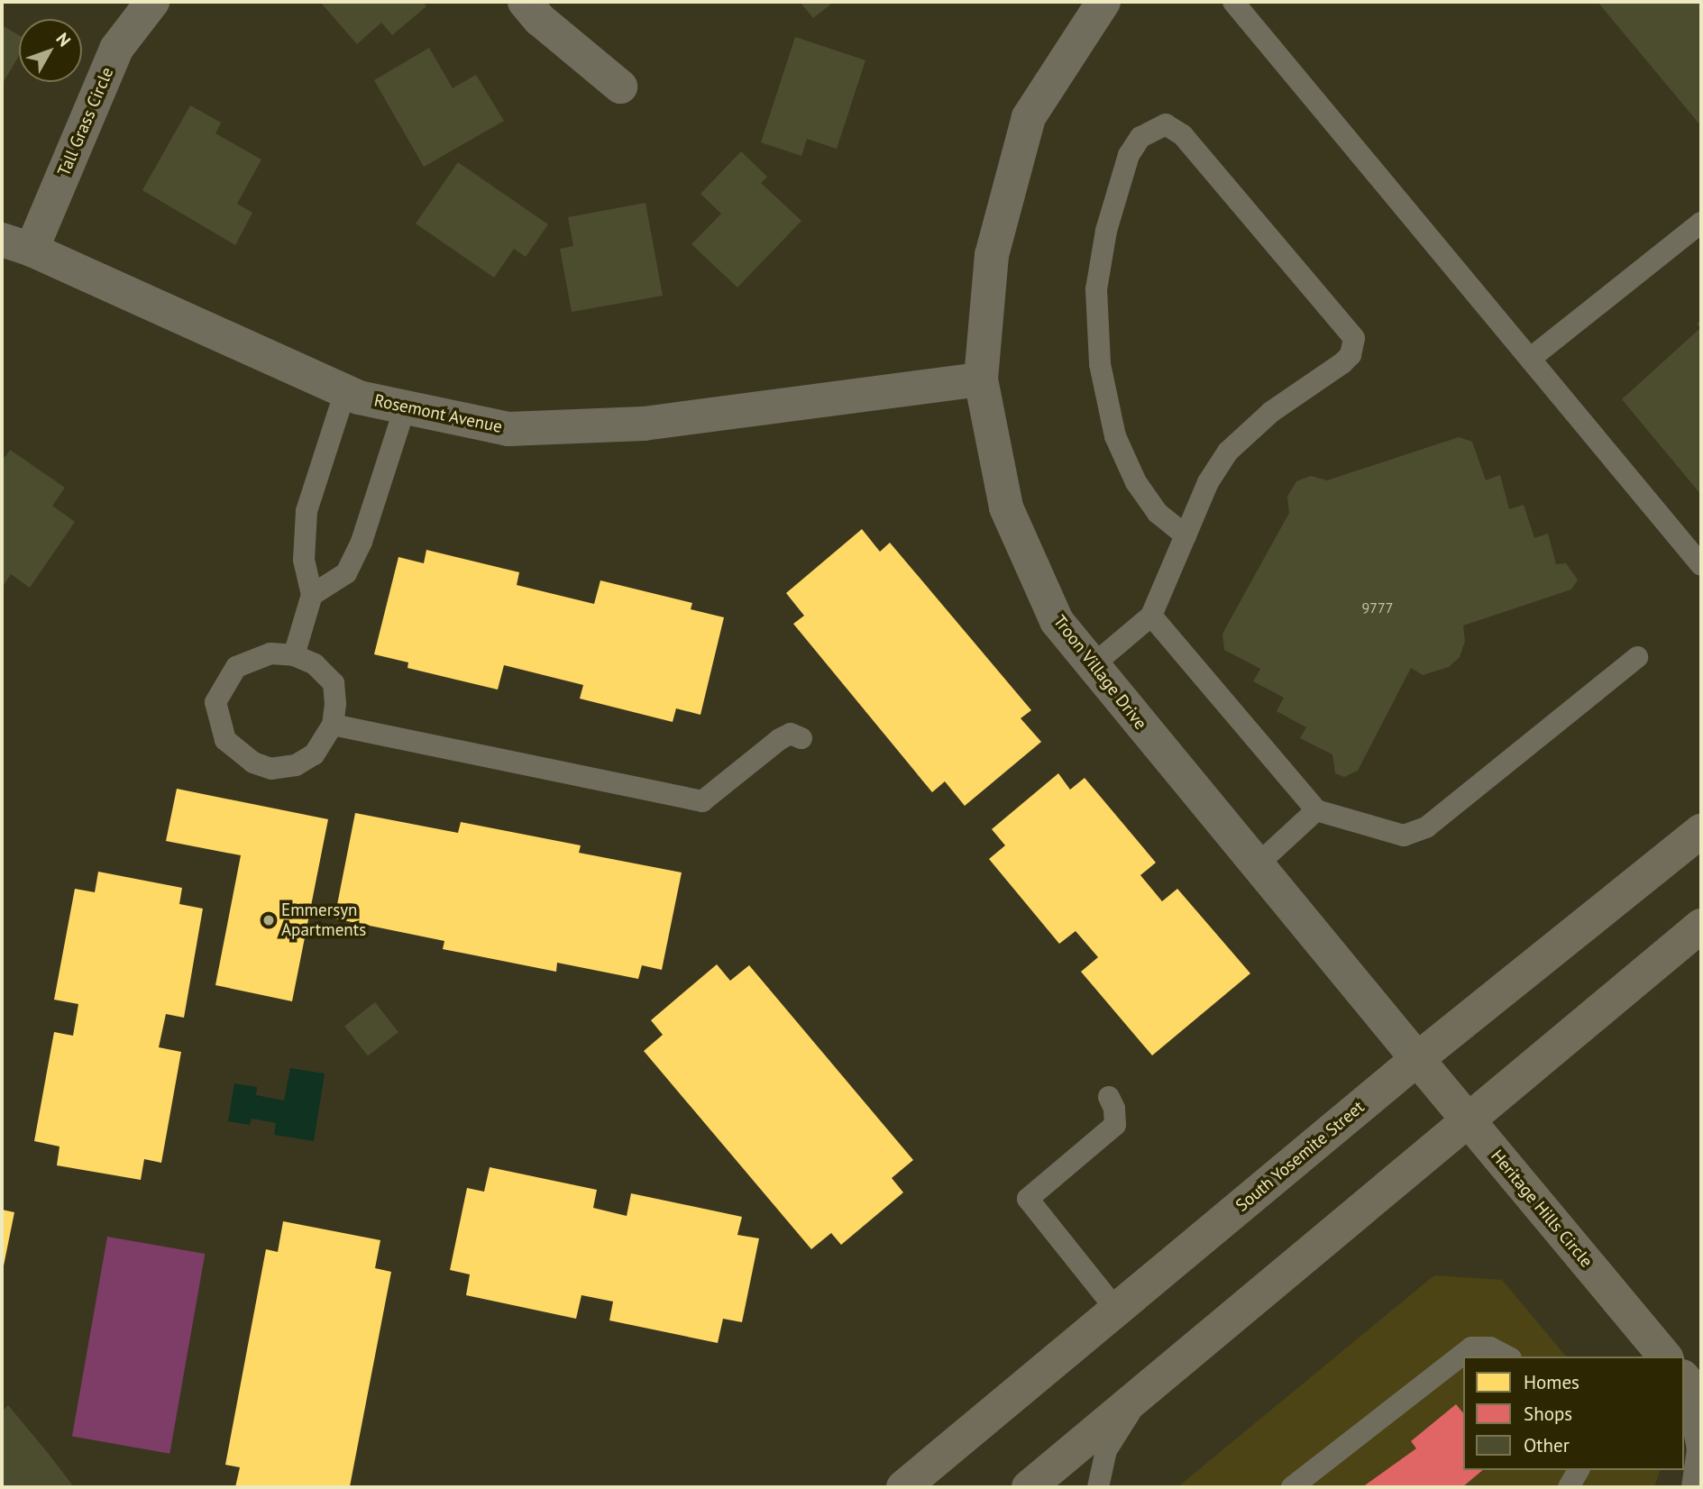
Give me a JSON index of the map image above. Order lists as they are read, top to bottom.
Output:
{
  "streets": {
    "main road": ["South Yosemite Street", "Heritage Hills Circle"],
    "street": ["Tall Grass Circle", "Rosemont Avenue", "Troon Village Drive"]
  },
  "crossings": [
    ["Tall Grass Circle", "Rosemont Avenue"],
    ["Rosemont Avenue", "Troon Village Drive"],
    ["Troon Village Drive", "South Yosemite Street"],
    ["Troon Village Drive", "Heritage Hills Circle"],
    ["South Yosemite Street", "Heritage Hills Circle"]
  ],
  "places": ["Emmersyn Apartments"],
  "house_numbers": ["9777"],
  "legend": ["Homes", "Shops", "Other"],
  "north": "top right"
}
